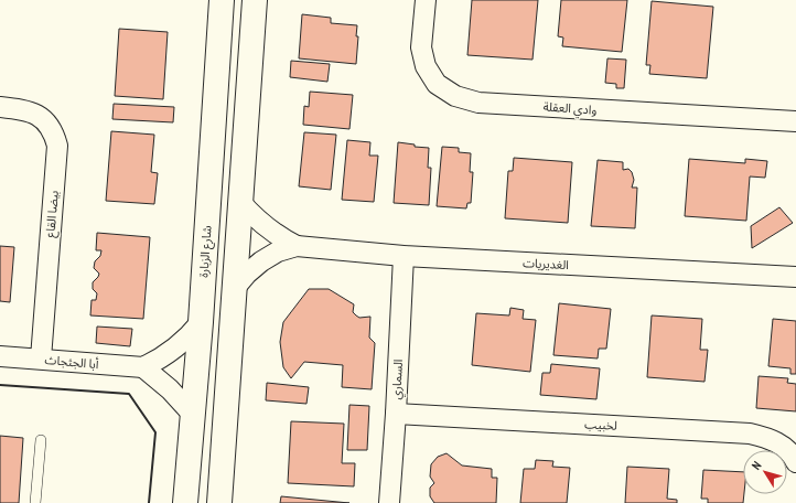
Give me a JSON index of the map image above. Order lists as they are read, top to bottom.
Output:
{
  "streets": {
    "street": [
      "وادي العقلة",
      "بيضا القاع",
      "شارع الزبارة",
      "الغديريات",
      "أبا الجثجاث",
      "السماري",
      "لخبيب"
    ]
  },
  "crossings": [
    ["بيضا القاع", "أبا الجثجاث"],
    ["الغديريات", "السماري"],
    ["السماري", "لخبيب"]
  ],
  "north": "top left"
}
